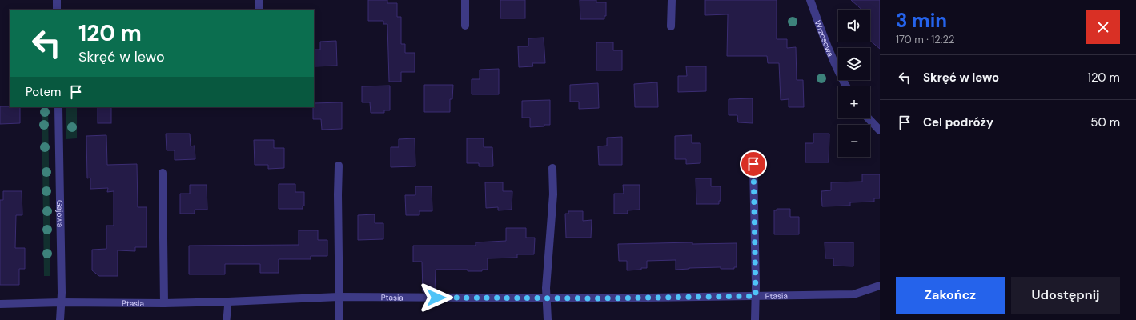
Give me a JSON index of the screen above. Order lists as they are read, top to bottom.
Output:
{
  "streets": {
    "street": ["Wrzosowa", "Gajowa", "Ptasia"]
  },
  "crossings": [
    ["Gajowa", "Ptasia"]
  ],
  "page": {
    "heading": ["3 min", "170 m · 12:22"],
    "map_buttons": ["+", "−"],
    "turn": ["120 m", "Skręć w lewo"],
    "list": [
      {
        "name": "Skręć w lewo",
        "value": "120 m"
      },
      {
        "name": "Cel podróży",
        "value": "50 m"
      }
    ],
    "then": "Potem",
    "buttons": ["Zakończ", "Udostępnij"]
  }
}
